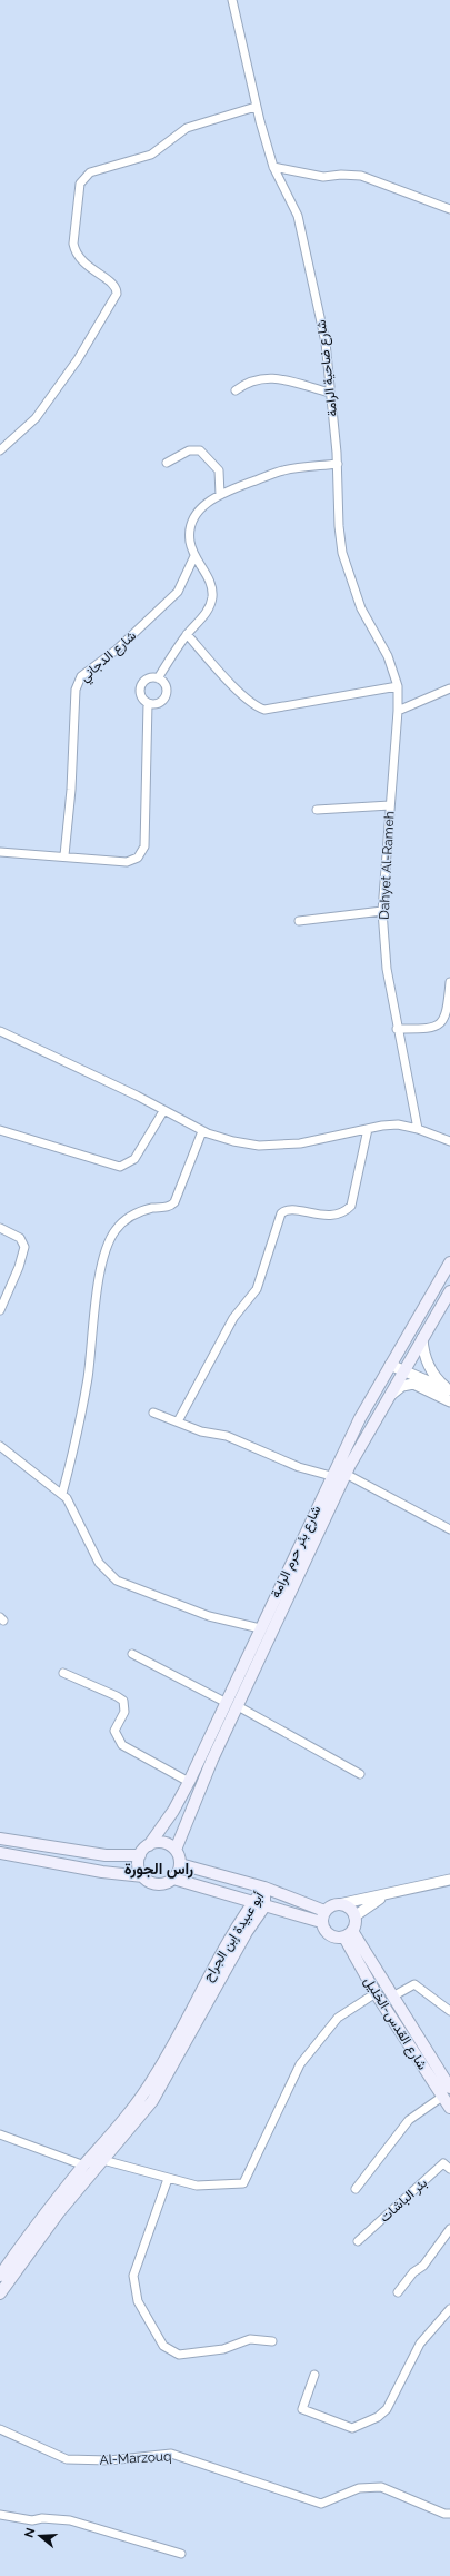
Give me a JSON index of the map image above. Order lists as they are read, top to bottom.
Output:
{
  "streets": {
    "main road": ["شارع بئر حرم الرامة", "أبو عبيدة إبن الجراح", "شارع القدس-الخليل"],
    "street": [
      "شارع ضاحية الرامة",
      "شارع الدجاني",
      "Dahyet Al-Rameh",
      "بئر الباشات",
      "Al-Marzouq"
    ]
  },
  "crossings": [
    ["شارع ضاحية الرامة", "Dahyet Al-Rameh"]
  ],
  "districts": ["راس الجورة"],
  "north": "left"
}
